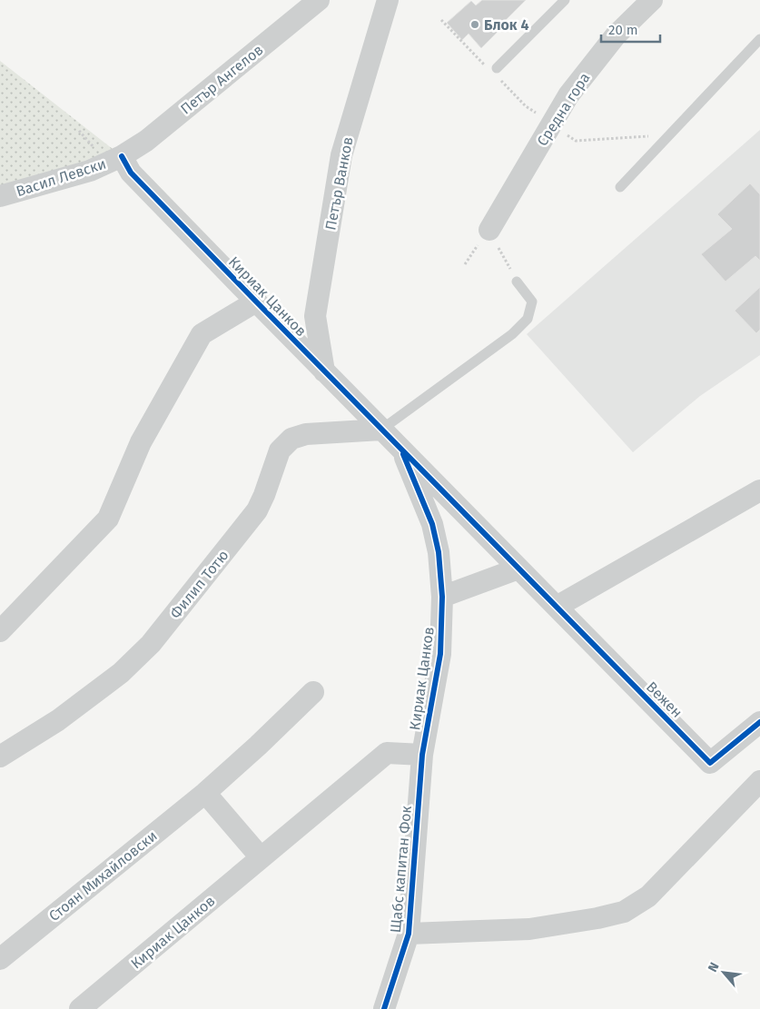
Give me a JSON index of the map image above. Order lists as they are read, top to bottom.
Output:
{
  "streets": {
    "street": [
      "Петър Ангелов",
      "Средна гора",
      "Васил Левски",
      "Петър Ванков",
      "Кириак Цанков",
      "Филип Тотю",
      "Вежен",
      "Щабс капитан Фок",
      "Стоян Михайловски"
    ]
  },
  "crossings": [
    ["Петър Ангелов", "Васил Левски"],
    ["Петър Ангелов", "Кириак Цанков"],
    ["Васил Левски", "Кириак Цанков"],
    ["Петър Ванков", "Кириак Цанков"],
    ["Кириак Цанков", "Филип Тотю"],
    ["Кириак Цанков", "Вежен"],
    ["Кириак Цанков", "Щабс капитан Фок"]
  ],
  "places": ["Блок 4"],
  "scale_bar": "20 m",
  "north": "top left"
}
